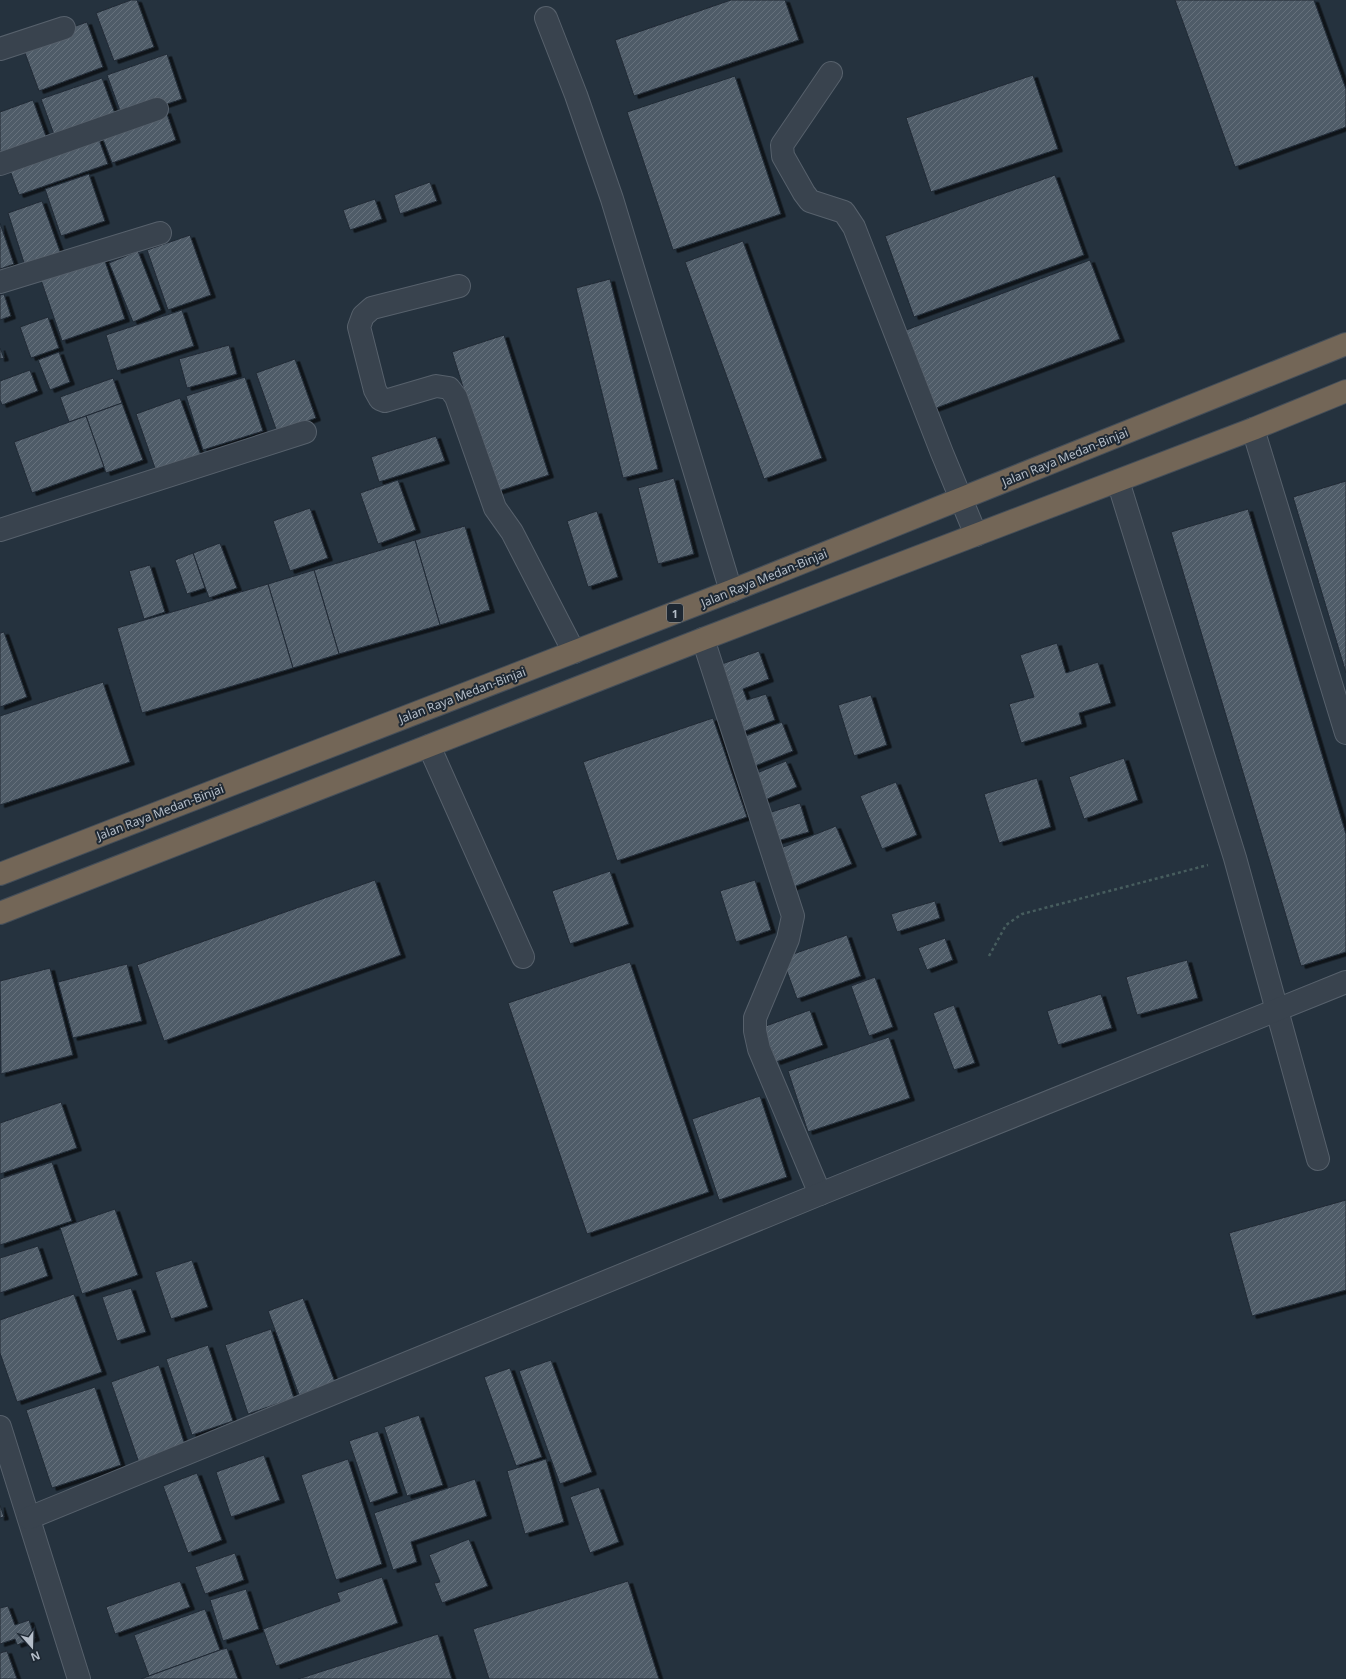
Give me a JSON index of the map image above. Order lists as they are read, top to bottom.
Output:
{
  "streets": {
    "highway": ["Jalan Raya Medan-Binjai", "1"]
  },
  "north": "bottom"
}
